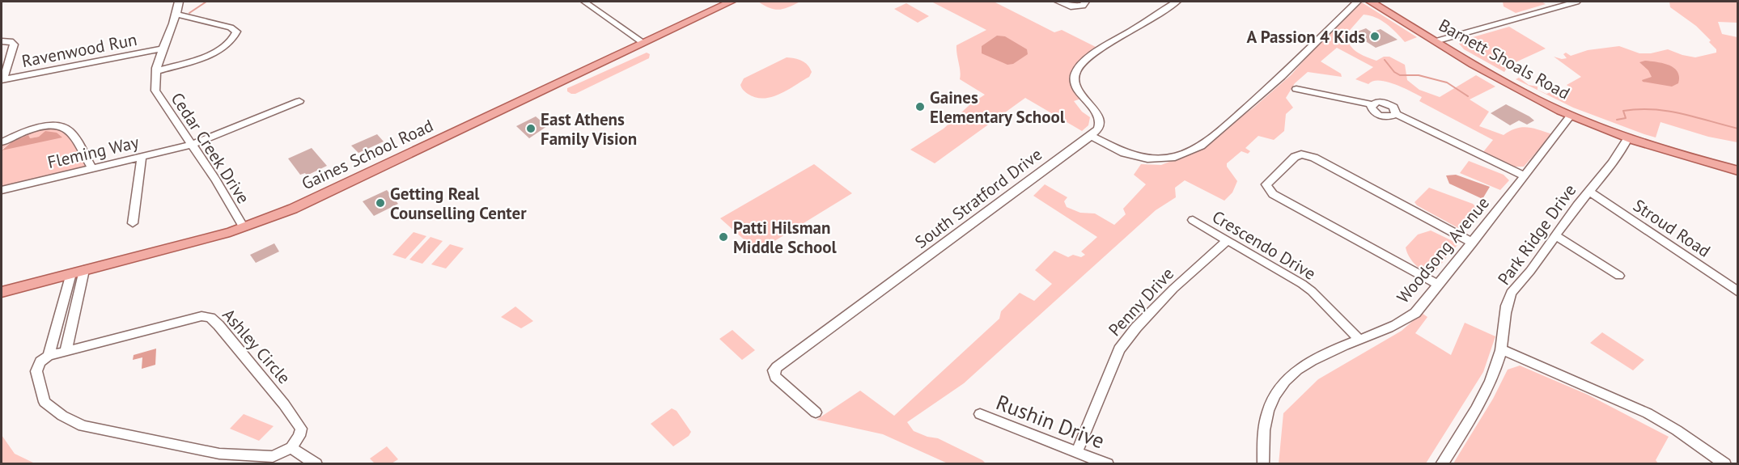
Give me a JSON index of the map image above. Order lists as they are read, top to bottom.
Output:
{
  "streets": {
    "main road": ["Barnett Shoals Road", "Gaines School Road"],
    "street": [
      "Ravenwood Run",
      "Cedar Creek Drive",
      "Fleming Way",
      "South Stratford Drive",
      "Stroud Road",
      "Park Ridge Drive",
      "Crescendo Drive",
      "Woodsong Avenue",
      "Penny Drive",
      "Ashley Circle",
      "Rushin Drive"
    ]
  },
  "crossings": [
    ["Ravenwood Run", "Cedar Creek Drive"],
    ["Barnett Shoals Road", "Park Ridge Drive"],
    ["Barnett Shoals Road", "Woodsong Avenue"],
    ["Cedar Creek Drive", "Fleming Way"],
    ["Cedar Creek Drive", "Gaines School Road"],
    ["Stroud Road", "Park Ridge Drive"],
    ["Crescendo Drive", "Woodsong Avenue"],
    ["Crescendo Drive", "Penny Drive"],
    ["Penny Drive", "Rushin Drive"]
  ],
  "places": [
    "A Passion 4 Kids",
    "Gaines Elementary School",
    "East Athens Family Vision",
    "Getting Real Counselling Center",
    "Patti Hilsman Middle School"
  ]
}
